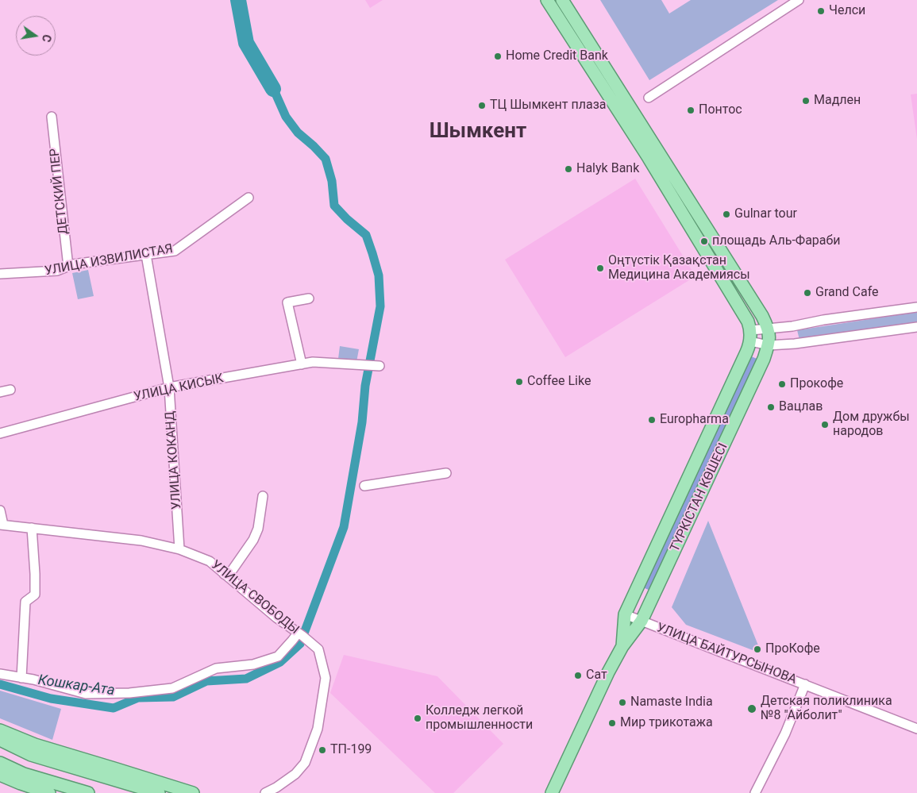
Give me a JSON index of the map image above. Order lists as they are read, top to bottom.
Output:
{
  "streets": {
    "main road": ["ТҮРКІСТАН КӨШЕСІ"],
    "street": [
      "ДЕТСКИЙ ПЕР",
      "УЛИЦА ИЗВИЛИСТАЯ",
      "УЛИЦА КИСЫК",
      "УЛИЦА КОКАНД",
      "УЛИЦА СВОБОДЫ",
      "УЛИЦА БАЙТУРСЫНОВА"
    ]
  },
  "crossings": [
    ["ДЕТСКИЙ ПЕР", "УЛИЦА ИЗВИЛИСТАЯ"],
    ["УЛИЦА ИЗВИЛИСТАЯ", "УЛИЦА КОКАНД"],
    ["УЛИЦА КИСЫК", "УЛИЦА КОКАНД"],
    ["УЛИЦА КОКАНД", "УЛИЦА СВОБОДЫ"],
    ["ТҮРКІСТАН КӨШЕСІ", "УЛИЦА БАЙТУРСЫНОВА"]
  ],
  "districts": ["Шымкент"],
  "water": ["Кошкар-Ата"],
  "places": [
    "Челси",
    "Home Credit Bank",
    "Мадлен",
    "ТЦ Шымкент плаза",
    "Понтос",
    "Halyk Bank",
    "Gulnar tour",
    "площадь Аль-Фараби",
    "Оңтүстік Қазақстан Медицина Академиясы",
    "Grand Cafe",
    "Coffee Like",
    "Прокофе",
    "Вацлав",
    "Europharma",
    "Дом дружбы народов",
    "ПроКофе",
    "Сат",
    "Namaste India",
    "Детская поликлиника №8 \"Айболит\"",
    "Колледж легкой промышленности",
    "Мир трикотажа",
    "ТП-199"
  ],
  "north": "right"
}
